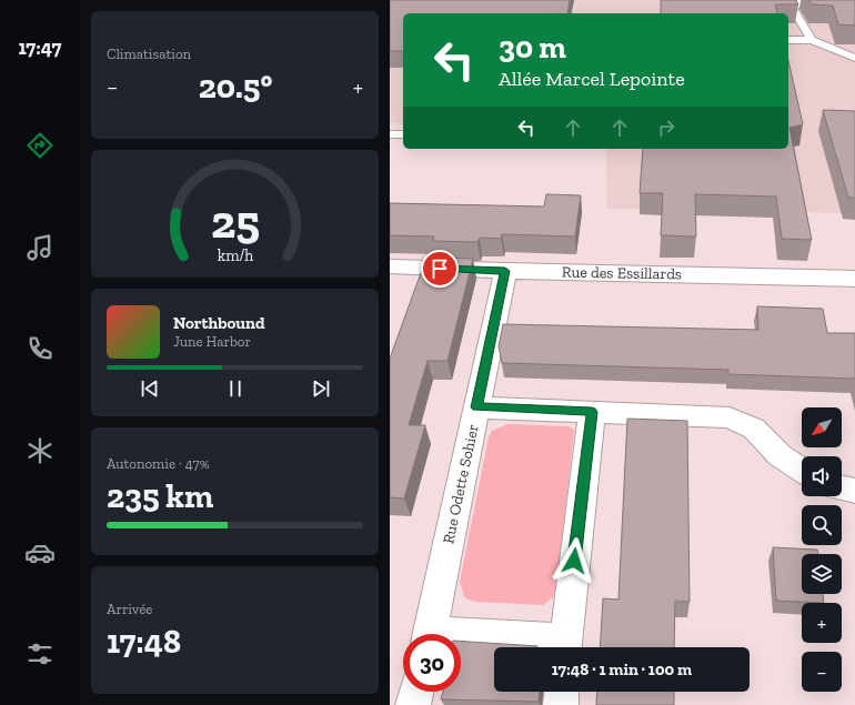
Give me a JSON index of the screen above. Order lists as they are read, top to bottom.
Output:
{
  "streets": {
    "street": ["Rue des Essillards", "Rue Odette Sohier"]
  },
  "crossings": [
    ["Rue des Essillards", "Rue Odette Sohier"]
  ],
  "north": "bottom left",
  "page": {
    "tabs": "17:47",
    "tile": [
      "Climatisation",
      ["Autonomie · 47%", "235 km"],
      ["Arrivée", "17:48"]
    ],
    "turn": ["30 m", "Allée Marcel Lepointe"],
    "heat": ["−", "20.5°", "+"],
    "song": ["Northbound", "June Harbor"],
    "map_buttons": ["+", "−"],
    "limit": "30",
    "trip": "17:48 · 1 min · 100 m",
    "gauge": ["25", "km/h"]
  }
}
